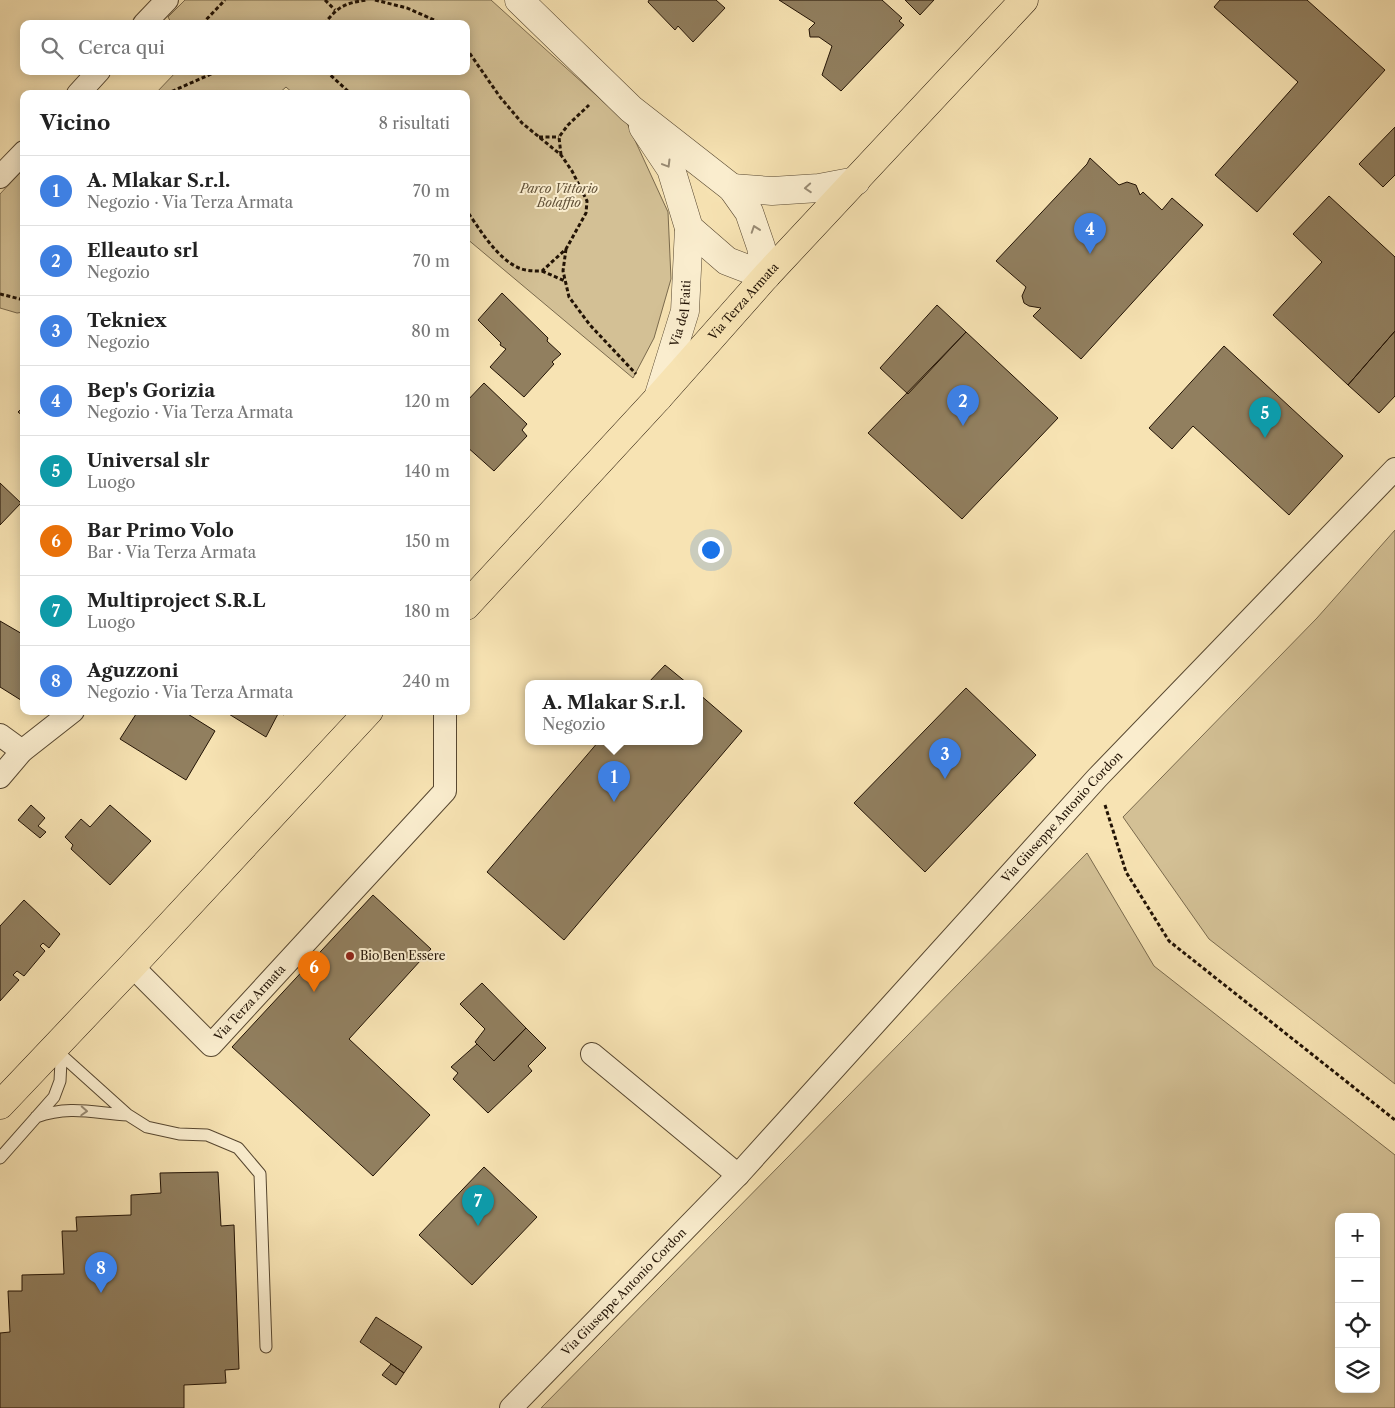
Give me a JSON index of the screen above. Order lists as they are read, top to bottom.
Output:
{
  "streets": {
    "main road": ["Via Terza Armata"],
    "street": ["Via del Faiti", "Via Giuseppe Antonio Cordon"]
  },
  "crossings": [
    ["Via Terza Armata", "Via del Faiti"]
  ],
  "parks": ["Parco Vittorio Bolaffio"],
  "places": ["Bio Ben Essere"],
  "page": {
    "search": "Cerca qui",
    "heading": ["Vicino", "8 risultati"],
    "list": [
      {
        "mark": "1",
        "name": "A. Mlakar S.r.l.",
        "note": "Negozio · Via Terza Armata",
        "value": "70 m"
      },
      {
        "mark": "2",
        "name": "Elleauto srl",
        "note": "Negozio",
        "value": "70 m"
      },
      {
        "mark": "3",
        "name": "Tekniex",
        "note": "Negozio",
        "value": "80 m"
      },
      {
        "mark": "4",
        "name": "Bep's Gorizia",
        "note": "Negozio · Via Terza Armata",
        "value": "120 m"
      },
      {
        "mark": "5",
        "name": "Universal slr",
        "note": "Luogo",
        "value": "140 m"
      },
      {
        "mark": "6",
        "name": "Bar Primo Volo",
        "note": "Bar · Via Terza Armata",
        "value": "150 m"
      },
      {
        "mark": "7",
        "name": "Multiproject S.R.L",
        "note": "Luogo",
        "value": "180 m"
      },
      {
        "mark": "8",
        "name": "Aguzzoni",
        "note": "Negozio · Via Terza Armata",
        "value": "240 m"
      }
    ],
    "pins": [
      "4",
      "2",
      "5",
      "3",
      "1",
      "6",
      "7",
      "8"
    ],
    "popup": ["A. Mlakar S.r.l.", "Negozio"],
    "map_buttons": ["+", "−"]
  }
}
